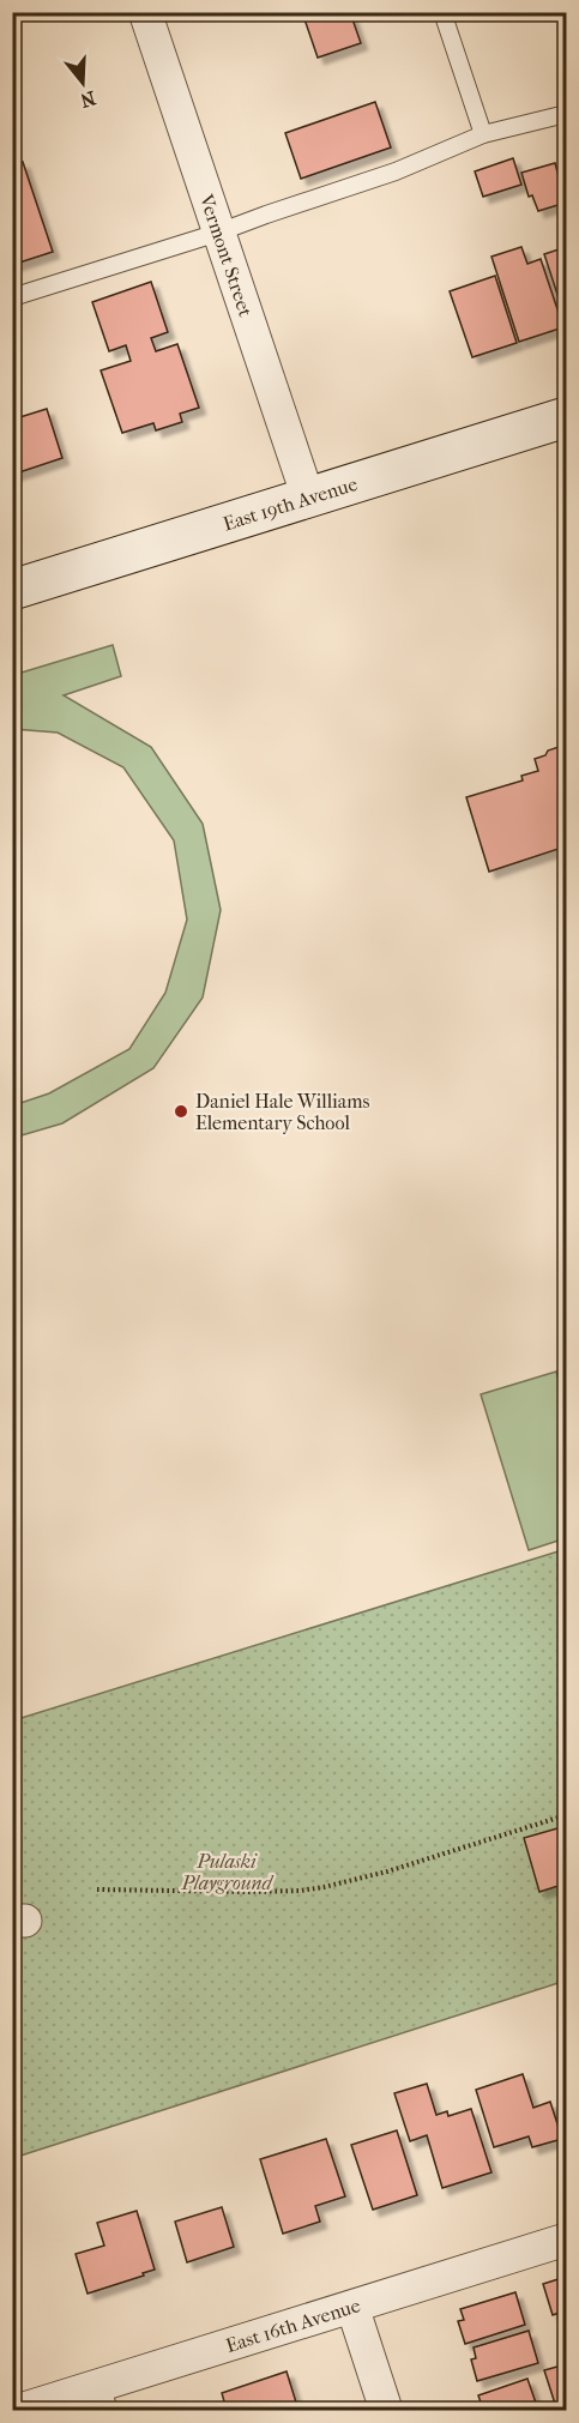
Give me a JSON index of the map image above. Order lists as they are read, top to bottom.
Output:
{
  "streets": {
    "street": ["Vermont Street", "East 19th Avenue", "East 16th Avenue"]
  },
  "crossings": [
    ["Vermont Street", "East 19th Avenue"]
  ],
  "parks": ["Pulaski Playground"],
  "places": ["Daniel Hale Williams Elementary School"],
  "north": "bottom"
}
